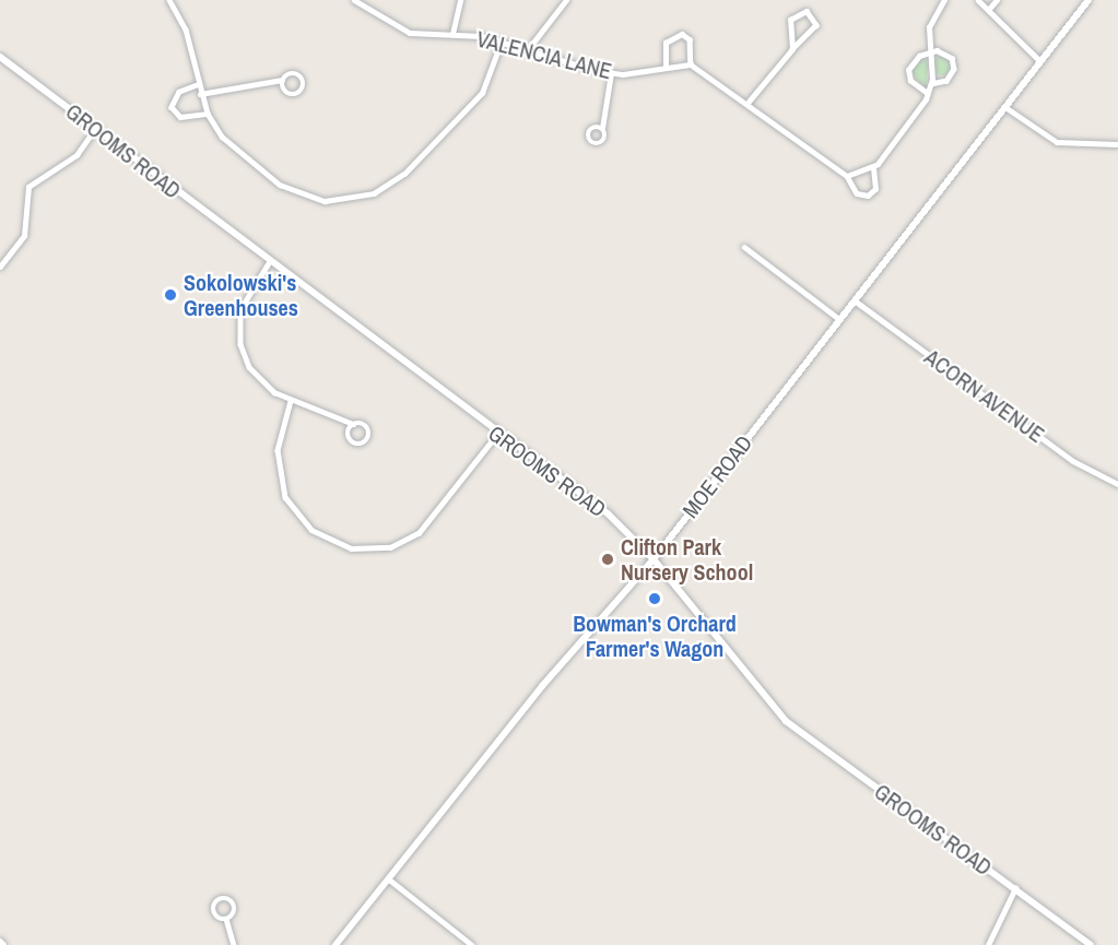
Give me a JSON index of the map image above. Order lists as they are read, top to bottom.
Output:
{
  "streets": {
    "street": [
      "VALENCIA LANE",
      "GROOMS ROAD",
      "ACORN AVENUE",
      "MOE ROAD"
    ]
  },
  "crossings": [
    ["GROOMS ROAD", "MOE ROAD"],
    ["ACORN AVENUE", "MOE ROAD"]
  ],
  "places": ["Sokolowski's Greenhouses", "Clifton Park Nursery School", "Bowman's Orchard Farmer's Wagon"]
}
